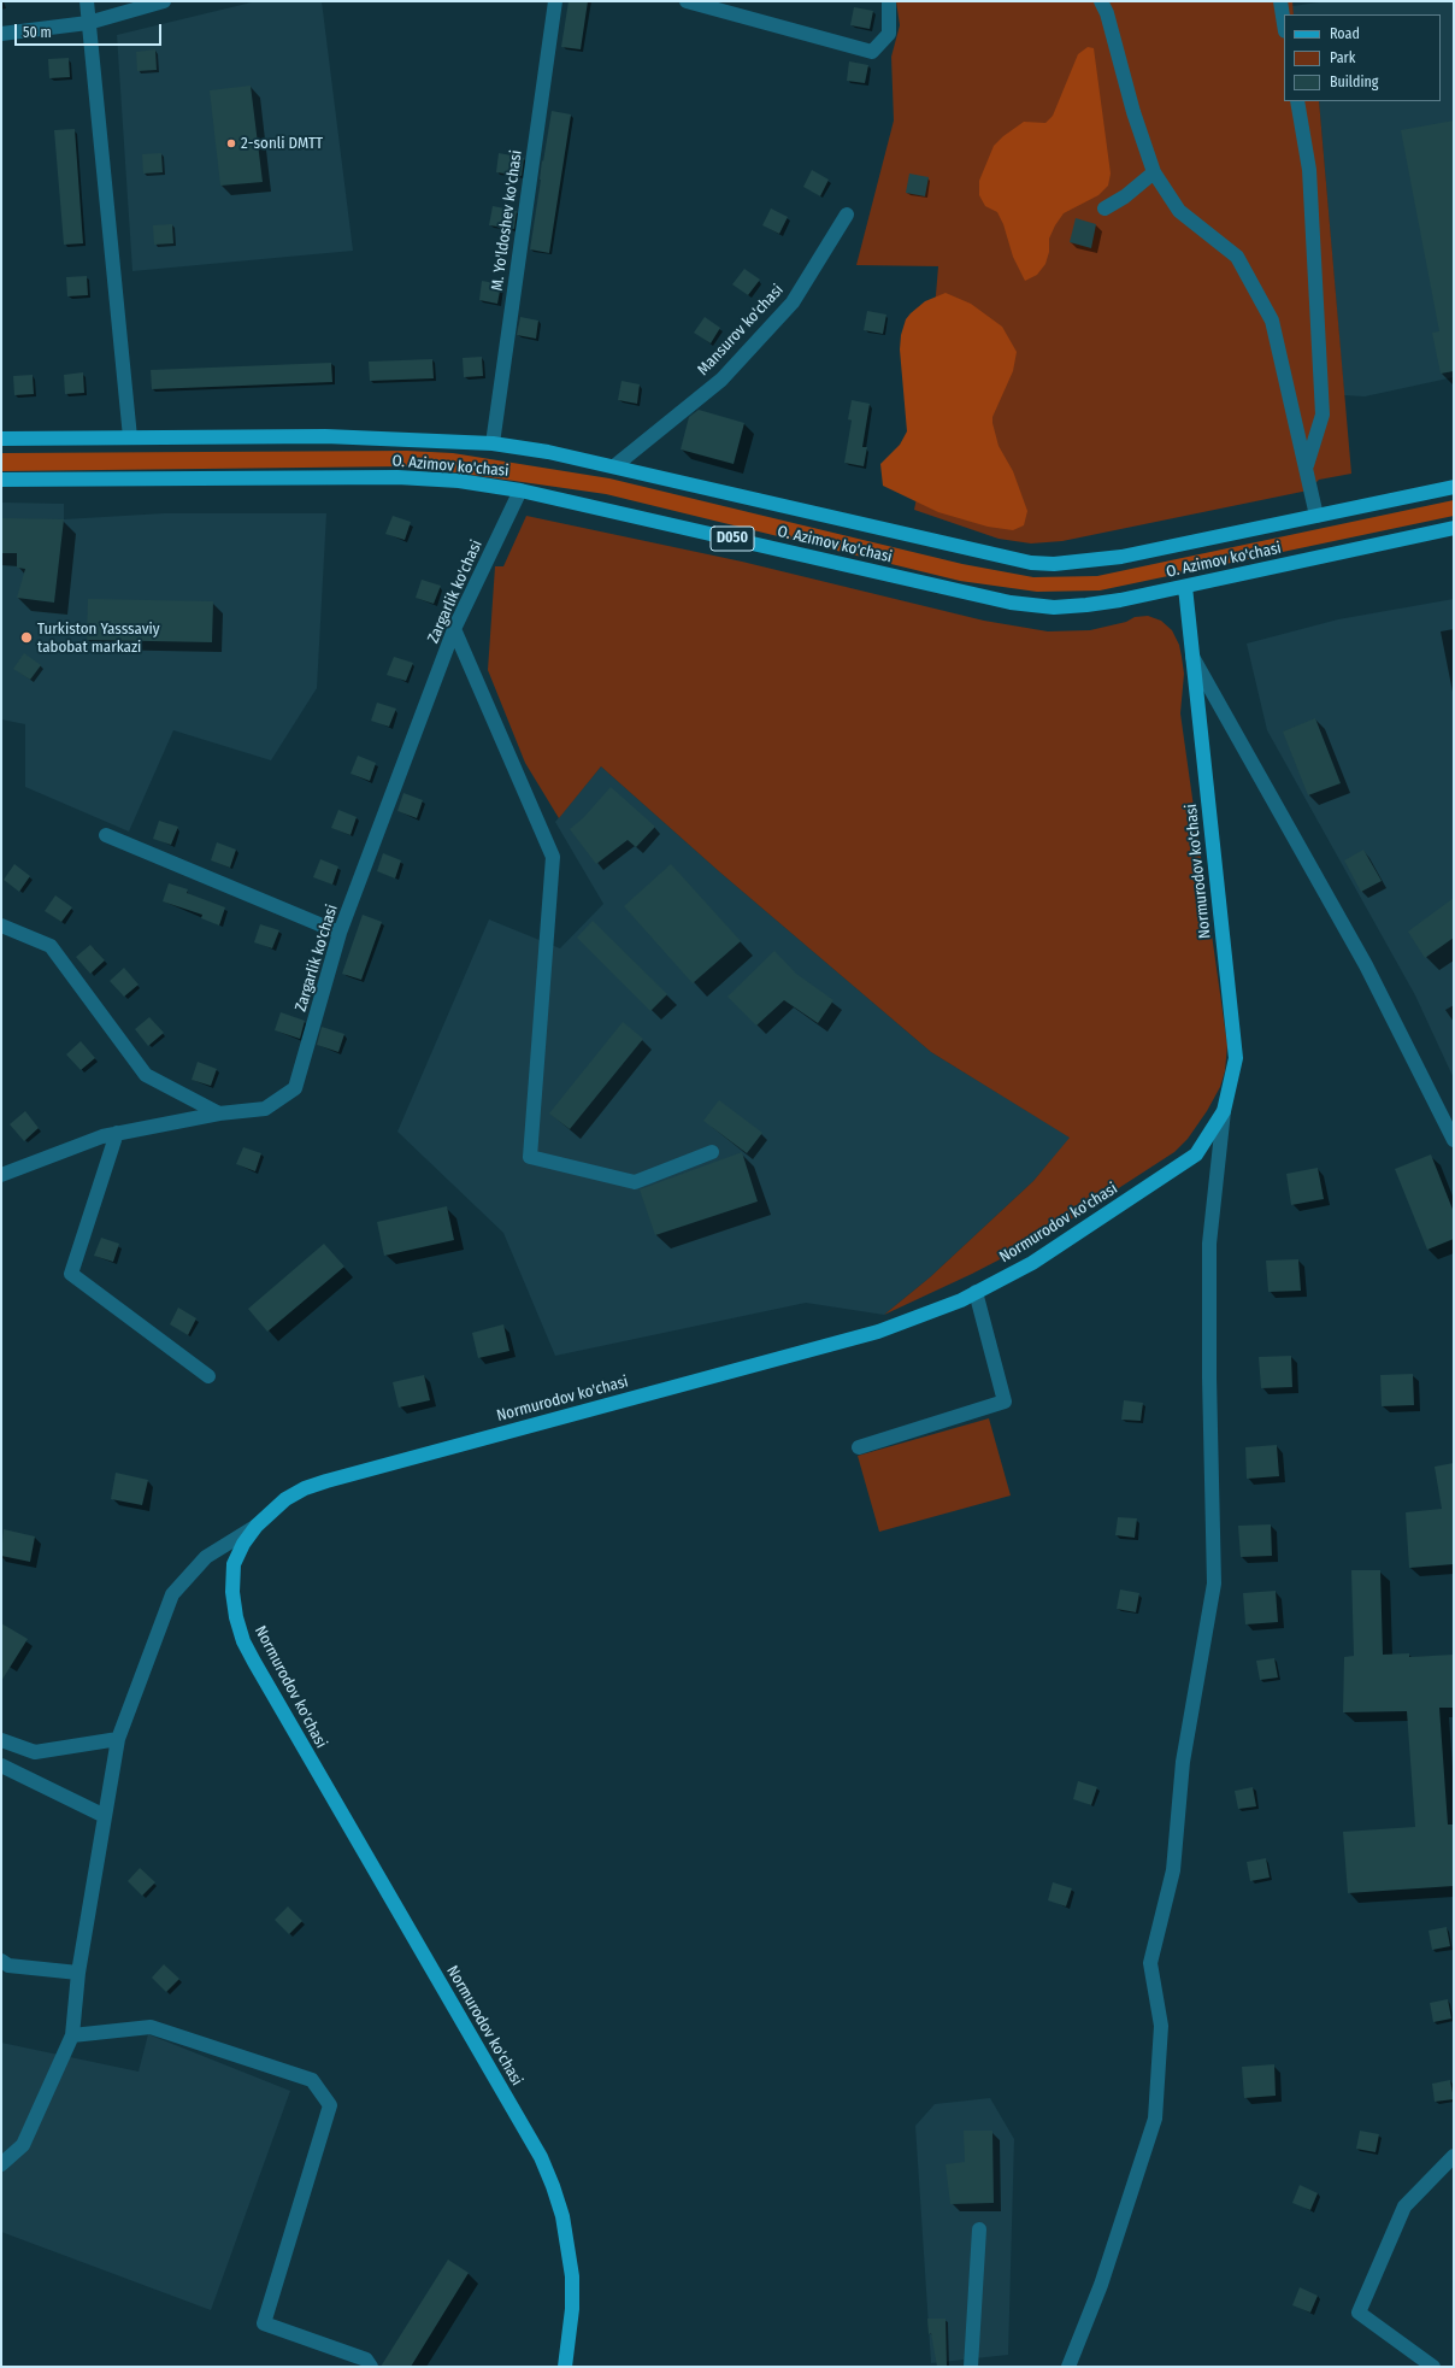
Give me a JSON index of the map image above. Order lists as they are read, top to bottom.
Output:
{
  "streets": {
    "main road": ["O. Azimov ko'chasi", "D050", "Normurodov ko'chasi"],
    "street": ["M. Yo'ldoshev ko'chasi", "Mansurov ko'chasi", "Zargarlik ko'chasi"]
  },
  "crossings": [
    ["M. Yo'ldoshev ko'chasi", "O. Azimov ko'chasi"],
    ["Mansurov ko'chasi", "O. Azimov ko'chasi"],
    ["O. Azimov ko'chasi", "Zargarlik ko'chasi"],
    ["O. Azimov ko'chasi", "Normurodov ko'chasi"]
  ],
  "places": ["2-sonli DMTT", "Turkiston Yasssaviy tabobat markazi"],
  "legend": ["Road", "Park", "Building"],
  "scale_bar": "50 m"
}
